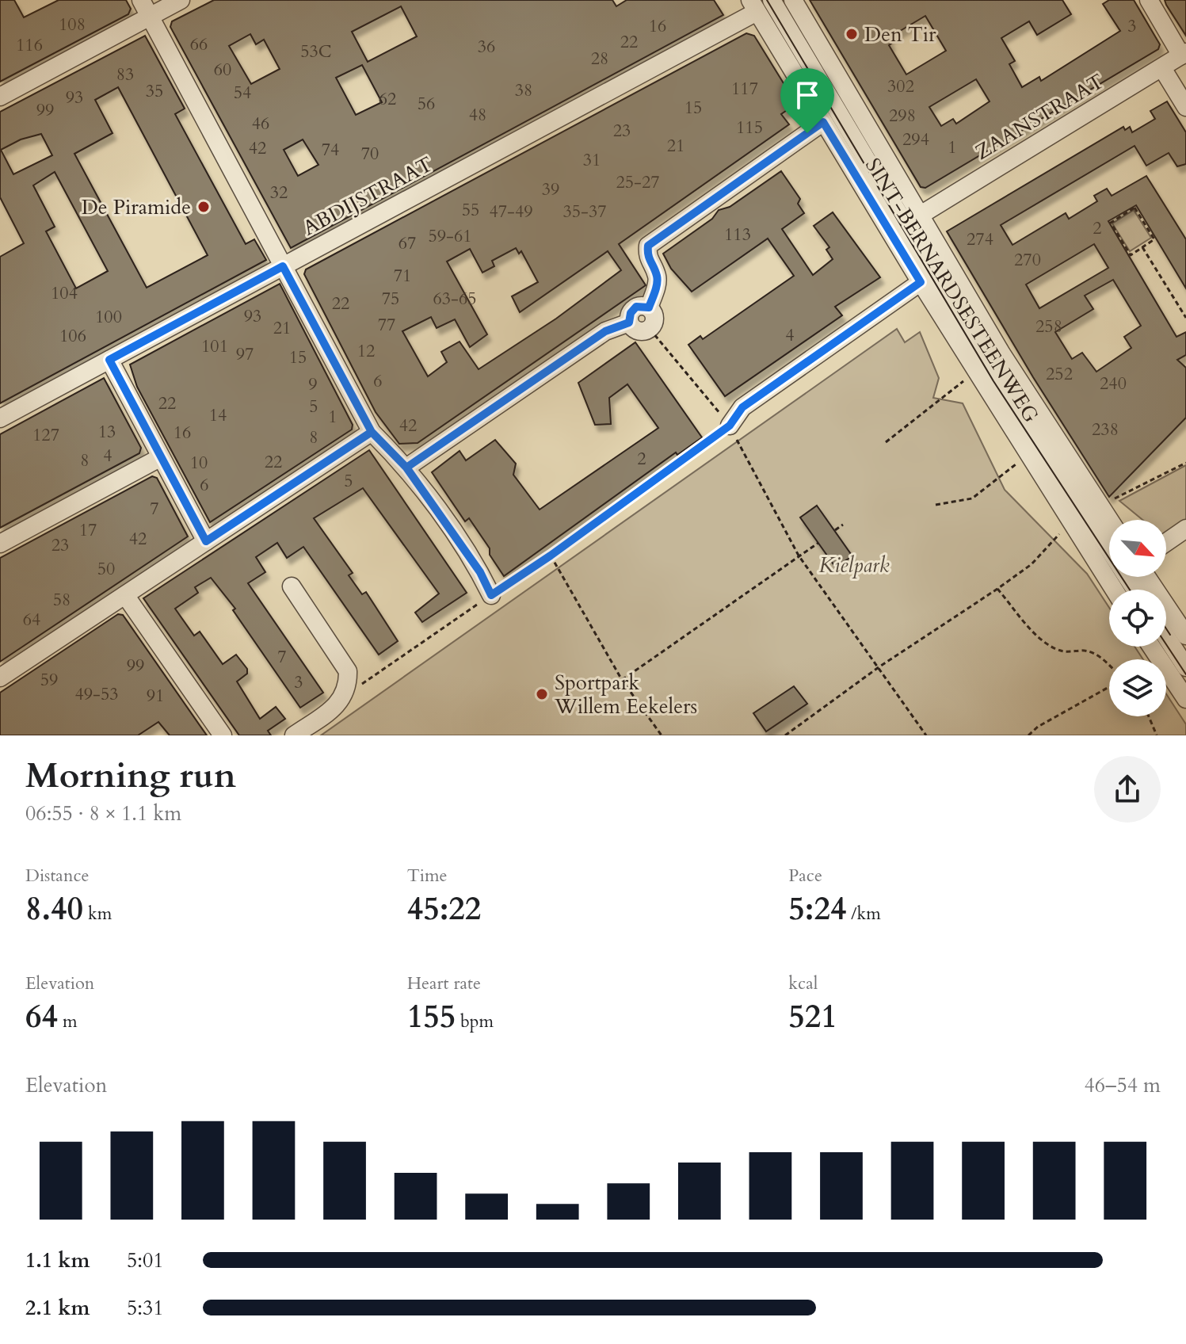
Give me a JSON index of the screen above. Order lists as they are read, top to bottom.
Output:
{
  "streets": {
    "street": ["ZAANSTRAAT", "ABDIJSTRAAT", "SINT-BERNARDSESTEENWEG"]
  },
  "crossings": [
    ["ZAANSTRAAT", "SINT-BERNARDSESTEENWEG"],
    ["ABDIJSTRAAT", "SINT-BERNARDSESTEENWEG"]
  ],
  "parks": ["Kielpark"],
  "places": ["Den Tir", "De Piramide", "Sportpark Willem Eekelers"],
  "house_numbers": [
    "108",
    "16",
    "3",
    "22",
    "66",
    "116",
    "36",
    "53C",
    "28",
    "60",
    "83",
    "302",
    "117",
    "38",
    "35",
    "54",
    "93",
    "62",
    "56",
    "15",
    "99",
    "48",
    "298",
    "46",
    "115",
    "23",
    "294",
    "21",
    "1",
    "42",
    "74",
    "70",
    "31",
    "25-27",
    "39",
    "32",
    "55",
    "47-49",
    "35-37",
    "2",
    "113",
    "59-61",
    "274",
    "67",
    "270",
    "71",
    "104",
    "75",
    "63-65",
    "22",
    "93",
    "100",
    "77",
    "258",
    "21",
    "4",
    "106",
    "101",
    "12",
    "97",
    "15",
    "252",
    "6",
    "240",
    "9",
    "22",
    "5",
    "14",
    "1",
    "42",
    "238",
    "13",
    "16",
    "127",
    "8",
    "4",
    "2",
    "8",
    "22",
    "10",
    "5",
    "6",
    "7",
    "17",
    "42",
    "23",
    "50",
    "58",
    "64",
    "7",
    "99",
    "59",
    "3",
    "49-53",
    "91"
  ],
  "north": "bottom right",
  "page": {
    "heading": ["Morning run", "06:55 · 8 × 1.1 km"],
    "stats": [
      ["Distance", "8.40 km"],
      ["Time", "45:22"],
      ["Pace", "5:24 /km"],
      ["Elevation", "64 m"],
      ["Heart rate", "155 bpm"],
      ["kcal", "521"]
    ],
    "chart": ["Elevation", "46–54 m"],
    "list": [
      {
        "name": "1.1 km",
        "note": "5:01"
      },
      {
        "name": "2.1 km",
        "note": "5:31"
      }
    ]
  }
}
